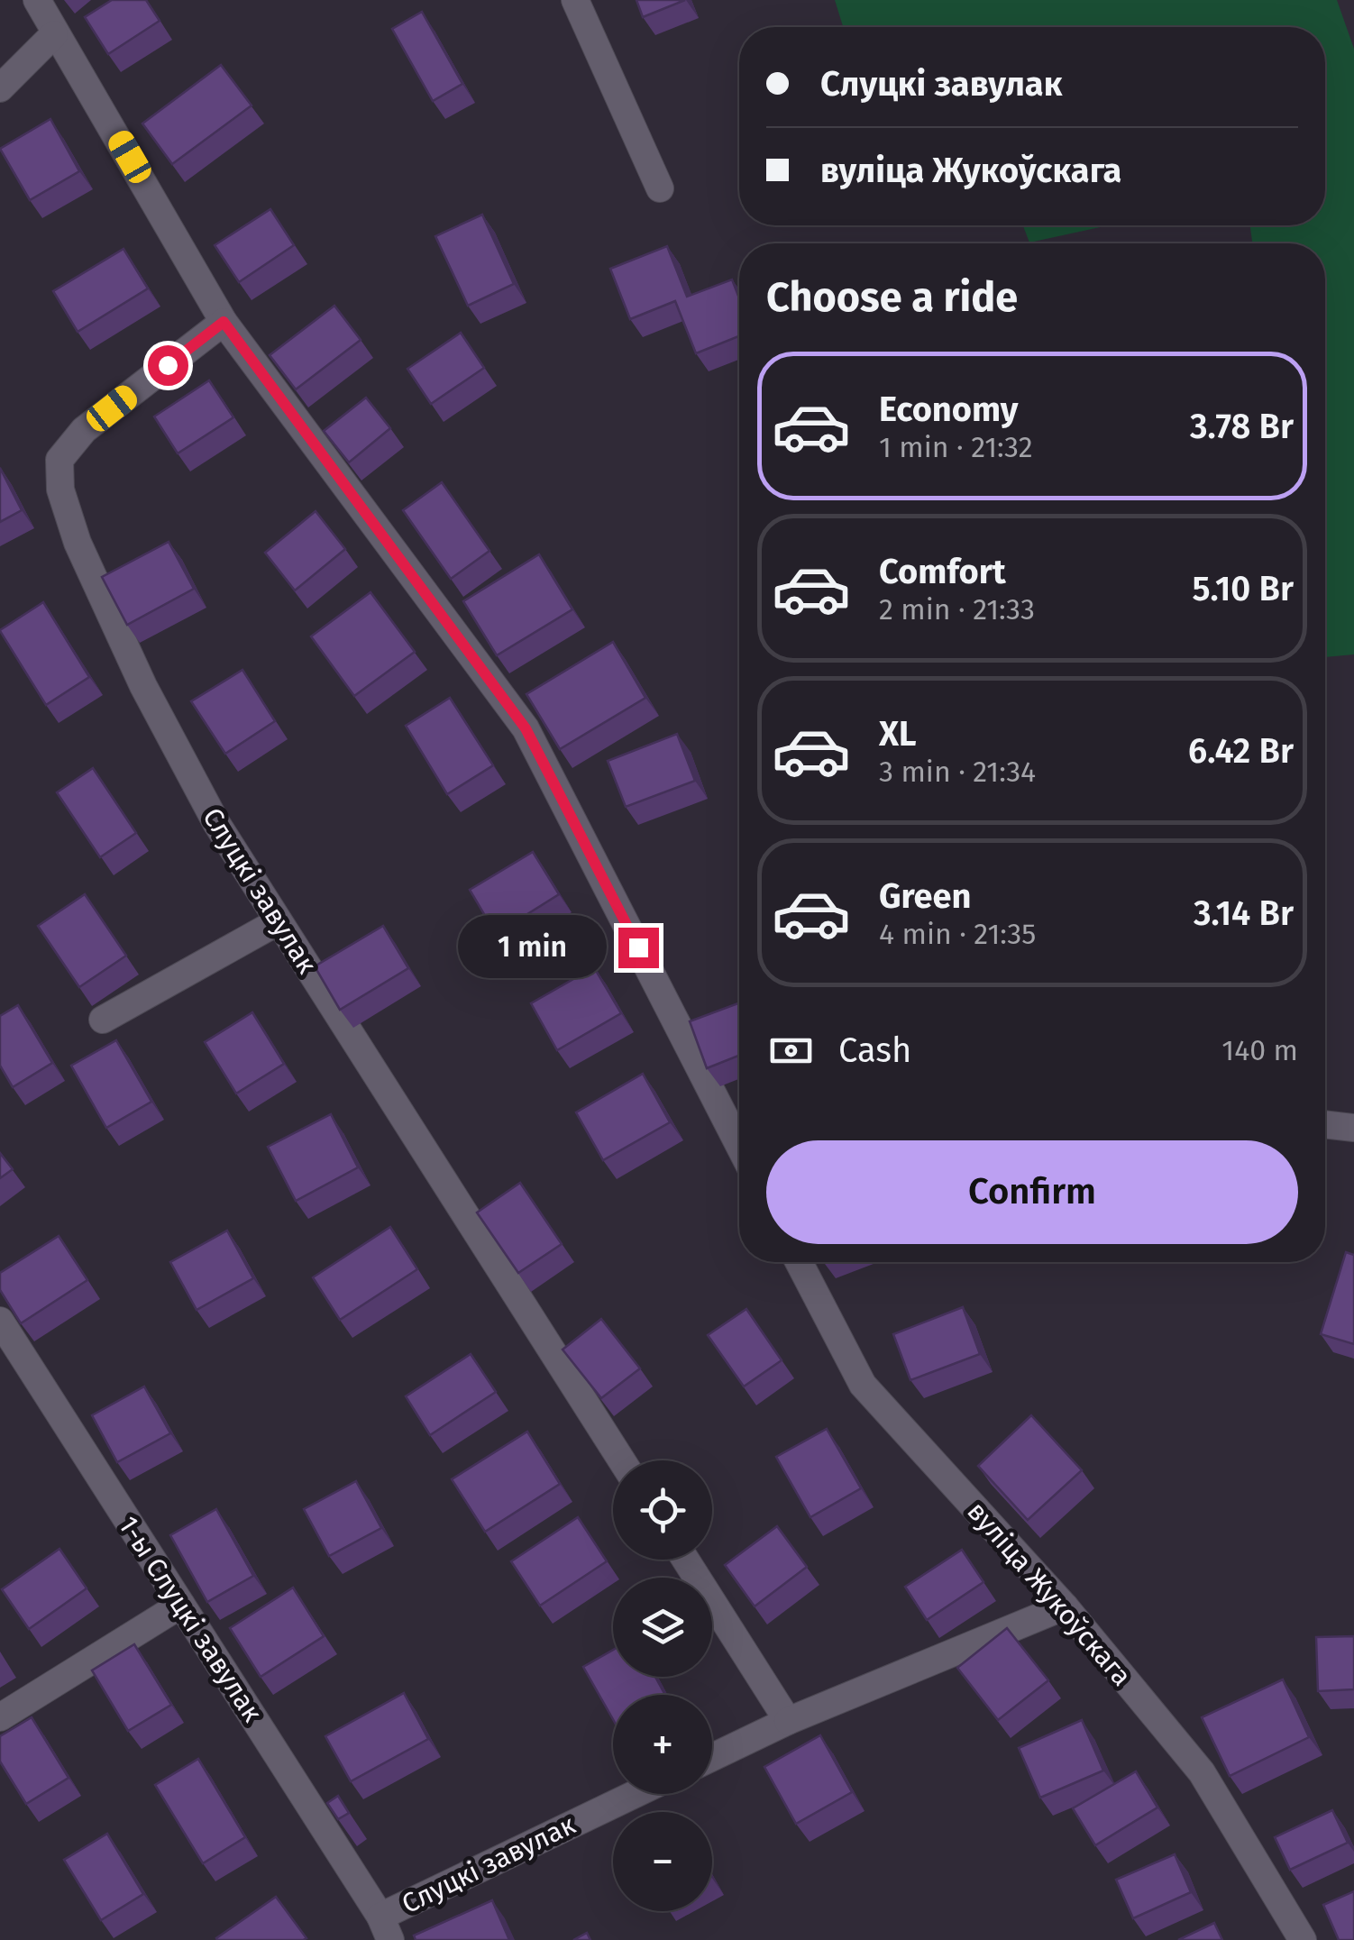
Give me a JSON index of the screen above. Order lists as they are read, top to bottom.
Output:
{
  "streets": {
    "street": ["Слуцкі завулак", "вуліца Жукоўскага", "1-ы Слуцкі завулак"]
  },
  "crossings": [
    ["Слуцкі завулак", "1-ы Слуцкі завулак"]
  ],
  "page": {
    "banner": ["Слуцкі завулак", "вуліца Жукоўскага"],
    "heading": "Choose a ride",
    "list": [
      {
        "name": "Economy",
        "note": "1 min · 21:32",
        "value": "3.78 Br"
      },
      {
        "name": "Comfort",
        "note": "2 min · 21:33",
        "value": "5.10 Br"
      },
      {
        "name": "XL",
        "note": "3 min · 21:34",
        "value": "6.42 Br"
      },
      {
        "name": "Green",
        "note": "4 min · 21:35",
        "value": "3.14 Br"
      }
    ],
    "bubble": "1 min",
    "pay": ["Cash", "140 m"],
    "buttons": "Confirm",
    "map_buttons": ["+", "−"]
  }
}
